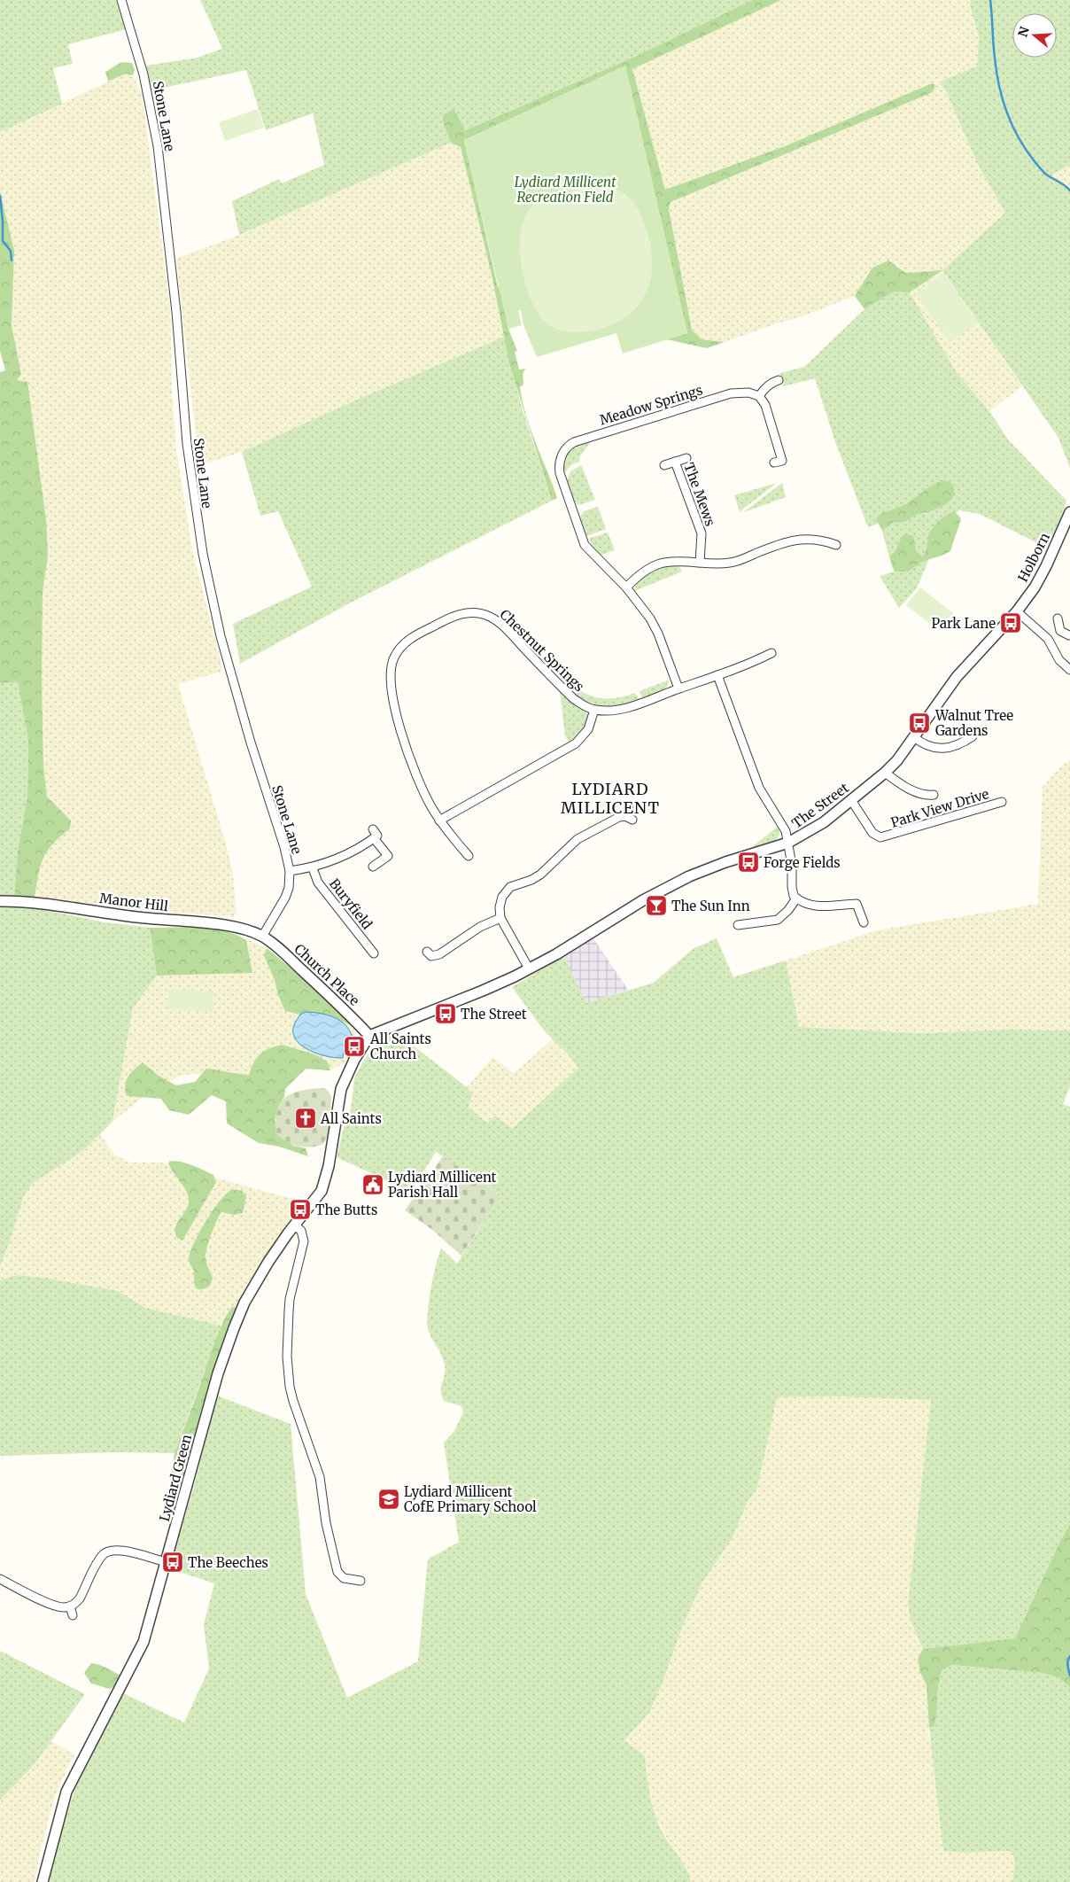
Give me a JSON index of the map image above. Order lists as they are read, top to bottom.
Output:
{
  "streets": {
    "street": [
      "Stone Lane",
      "Meadow Springs",
      "The Mews",
      "Holborn",
      "Chestnut Springs",
      "The Street",
      "Park View Drive",
      "Manor Hill",
      "Buryfield",
      "Church Place",
      "Lydiard Green"
    ]
  },
  "crossings": [
    ["Stone Lane", "Manor Hill"],
    ["Stone Lane", "Buryfield"],
    ["Stone Lane", "Church Place"],
    ["Holborn", "The Street"],
    ["The Street", "Park View Drive"],
    ["The Street", "Church Place"],
    ["The Street", "Lydiard Green"],
    ["Manor Hill", "Church Place"],
    ["Church Place", "Lydiard Green"]
  ],
  "districts": ["LYDIARD MILLICENT"],
  "parks": ["Lydiard Millicent Recreation Field"],
  "places": {
    "bus stop": [
      "Park Lane",
      "Walnut Tree Gardens",
      "Forge Fields",
      "The Street",
      "All Saints Church",
      "The Butts",
      "The Beeches"
    ],
    "bar": ["The Sun Inn"],
    "church": ["All Saints"],
    "public building": ["Lydiard Millicent Parish Hall"],
    "school or university": ["Lydiard Millicent CofE Primary School"]
  },
  "north": "left"
}
